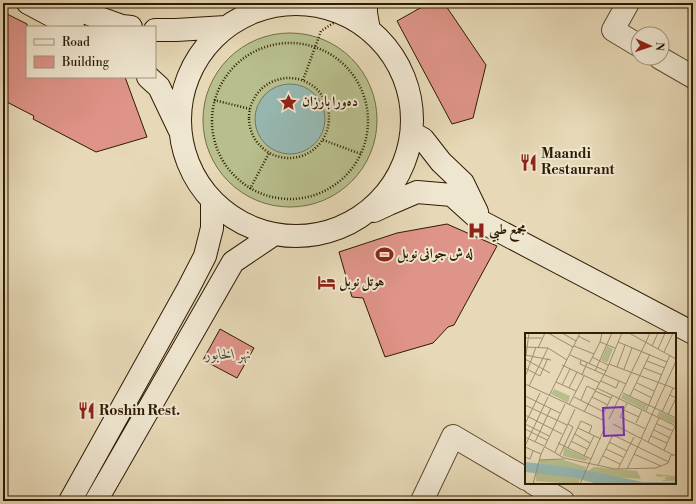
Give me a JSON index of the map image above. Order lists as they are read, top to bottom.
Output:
{
  "water": ["نهر الخابور"],
  "places": {
    "place": ["دەورا بارزان"],
    "restaurant": ["Maandi Restaurant", "Roshin Rest."],
    "hospital": ["مجمع طبي"],
    "sports": ["له ش جوانى نوبل"],
    "hotel": ["هوتل نوبل"]
  },
  "legend": ["Road", "Building"],
  "north": "right"
}
